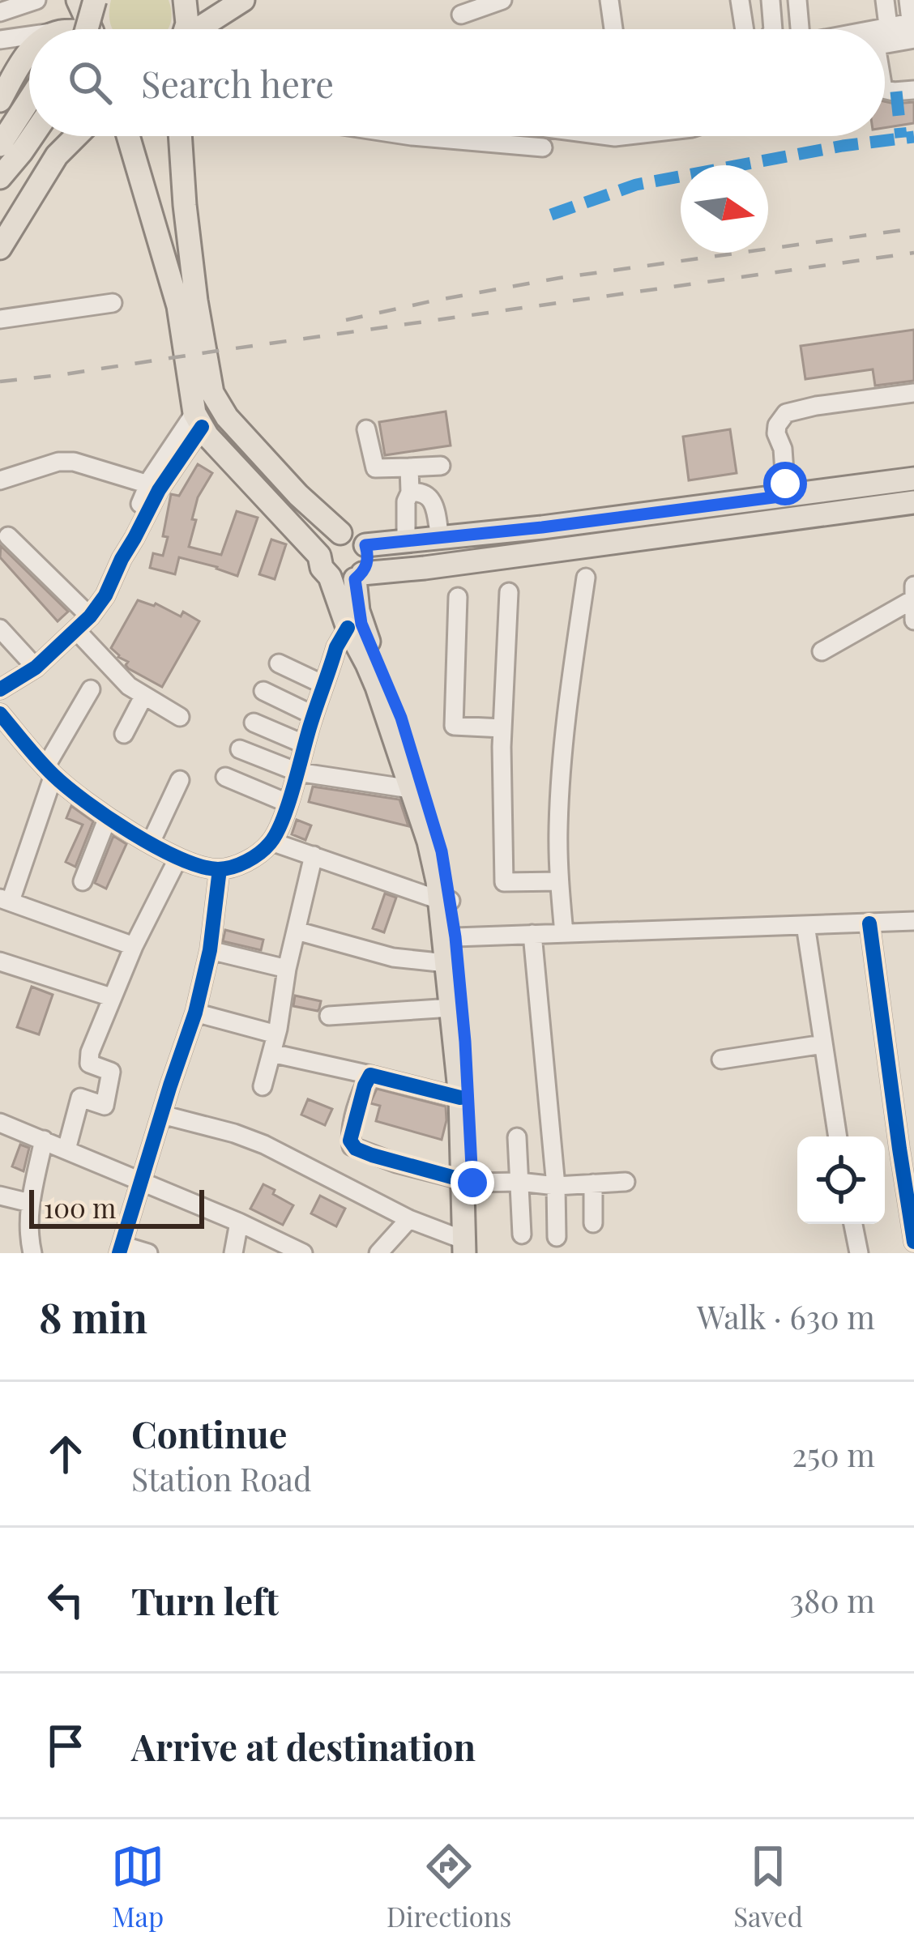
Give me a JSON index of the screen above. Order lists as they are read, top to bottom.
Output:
{
  "scale_bar": "100 m",
  "north": "right",
  "page": {
    "search": "Search here",
    "scale": "100 m",
    "heading": ["8 min", "Walk · 630 m"],
    "list": [
      ["Continue", "Station Road", "250 m"],
      ["Turn left", "380 m"],
      "Arrive at destination"
    ],
    "nav": ["Map", "Directions", "Saved"]
  }
}
